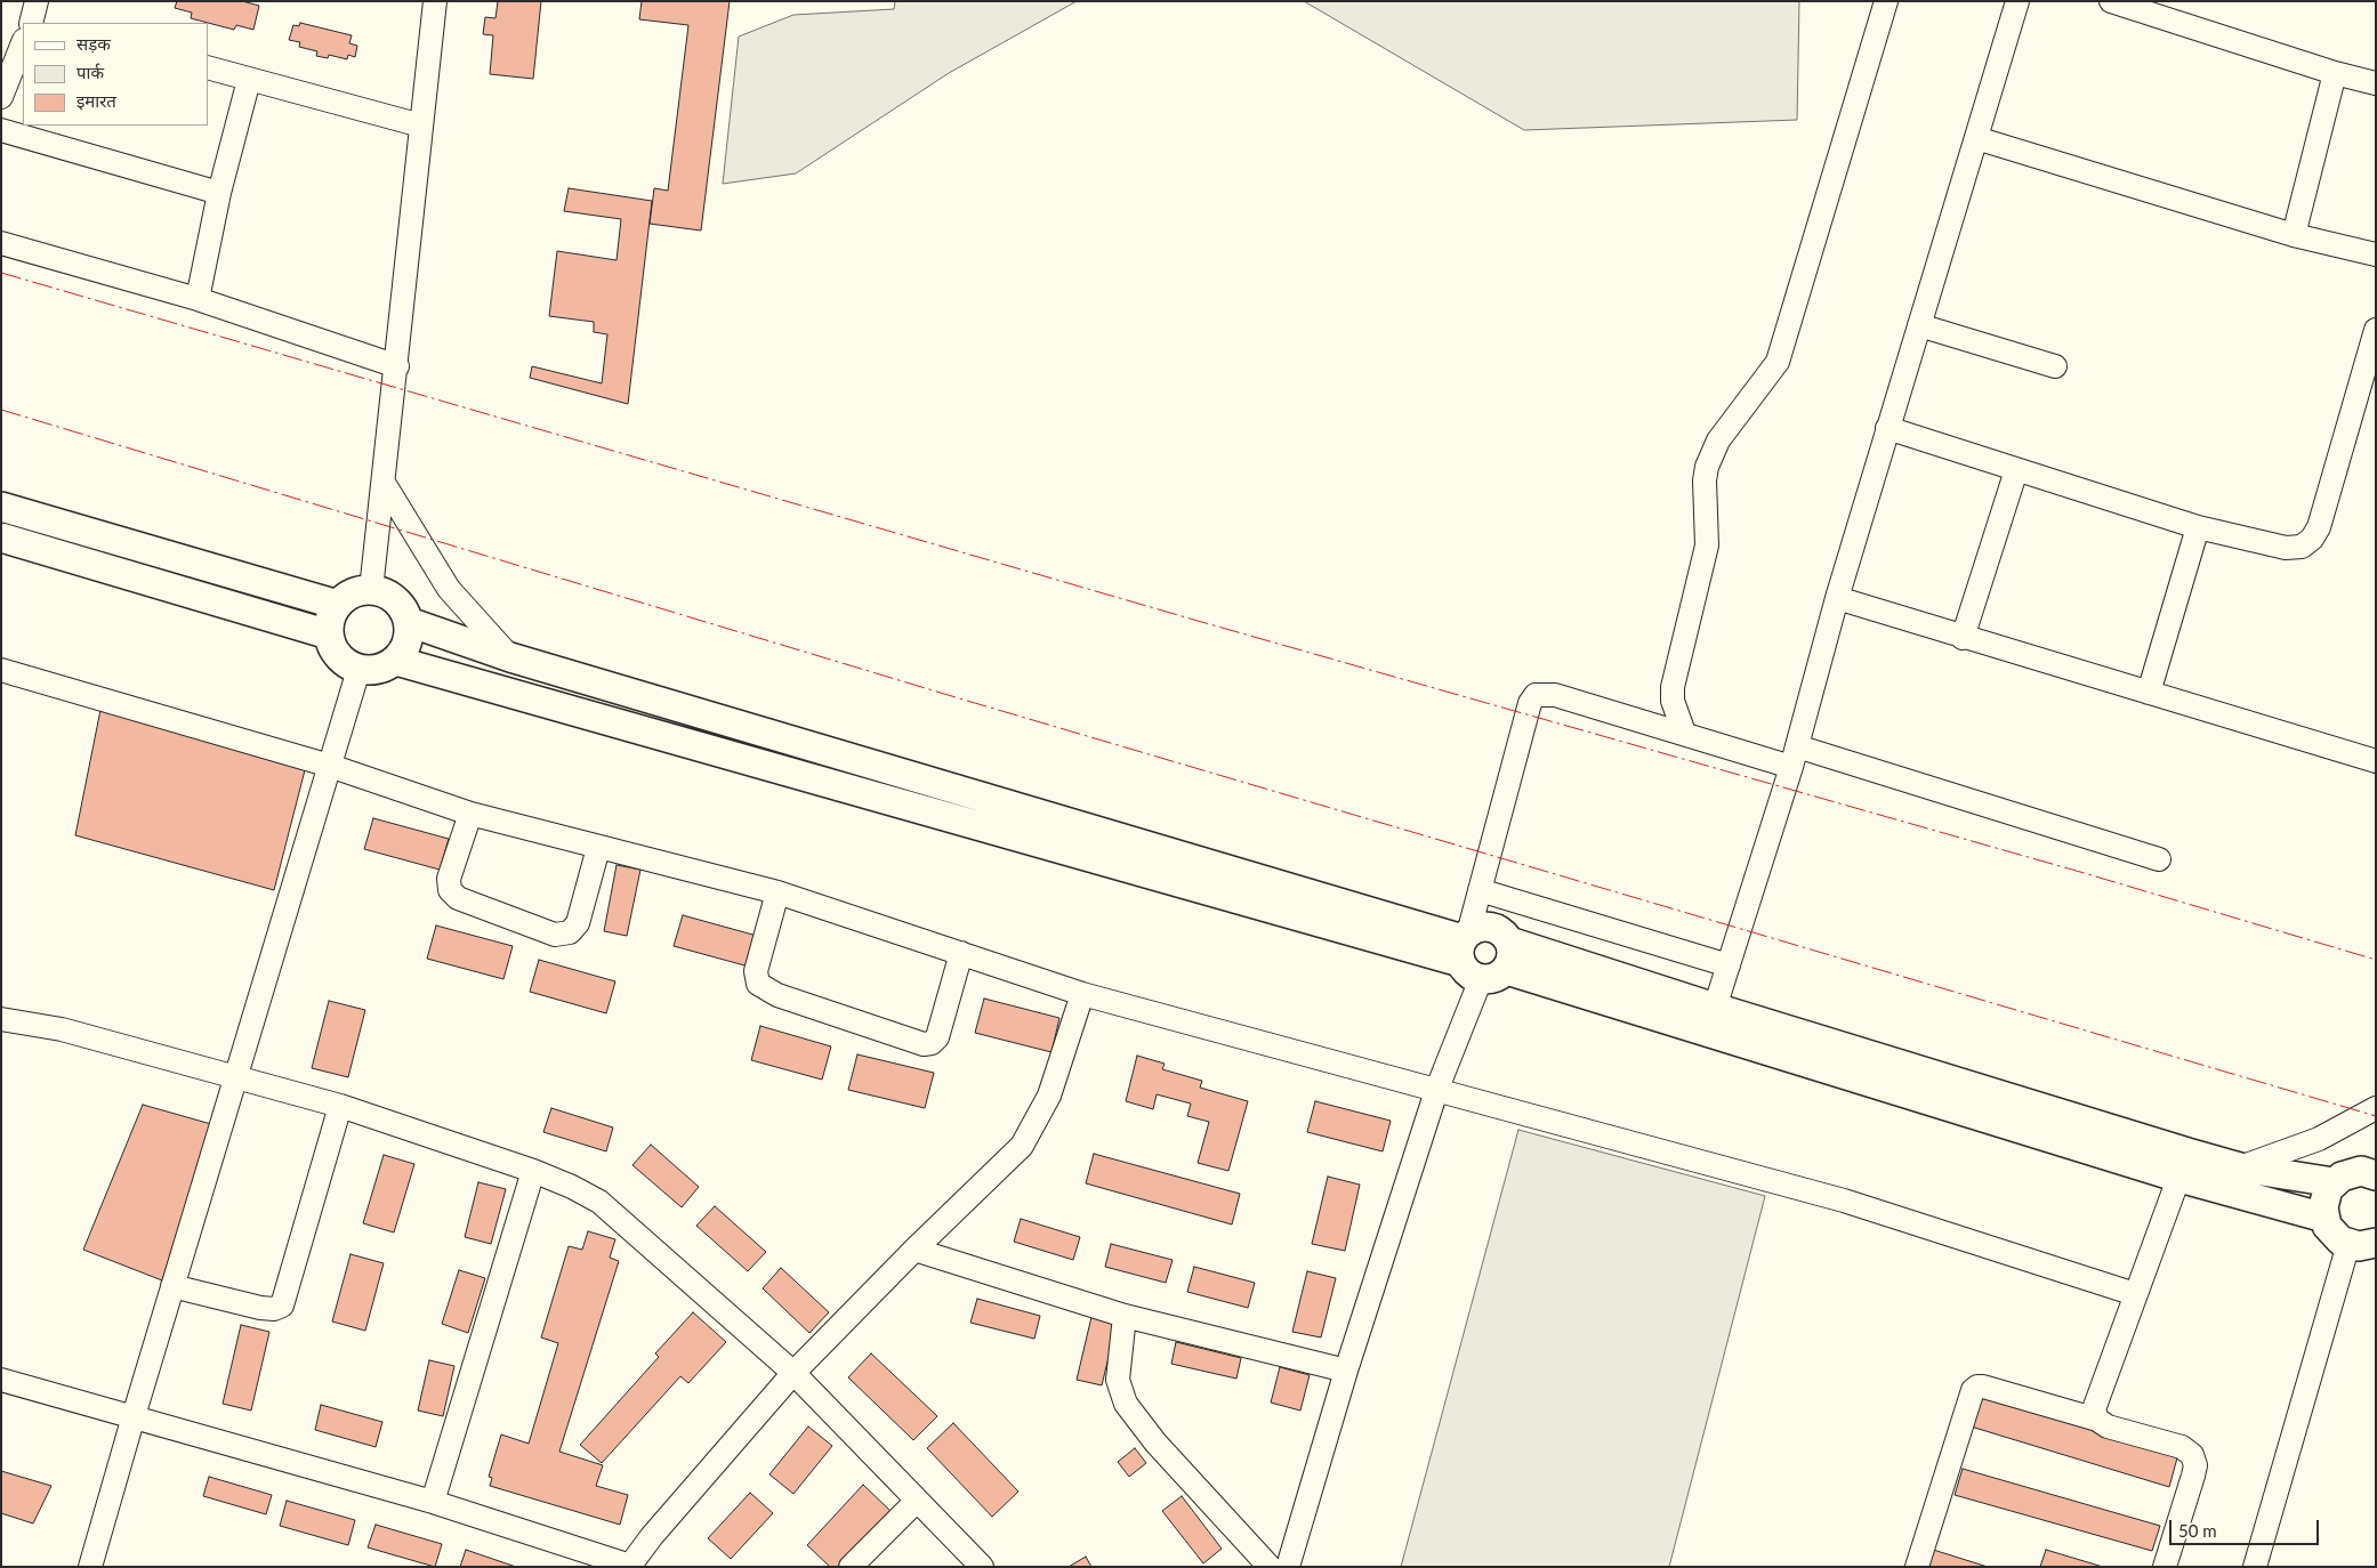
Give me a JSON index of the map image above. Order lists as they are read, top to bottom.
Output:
{
  "legend": ["सड़क", "पार्क", "इमारत"],
  "scale_bar": "50 m"
}
